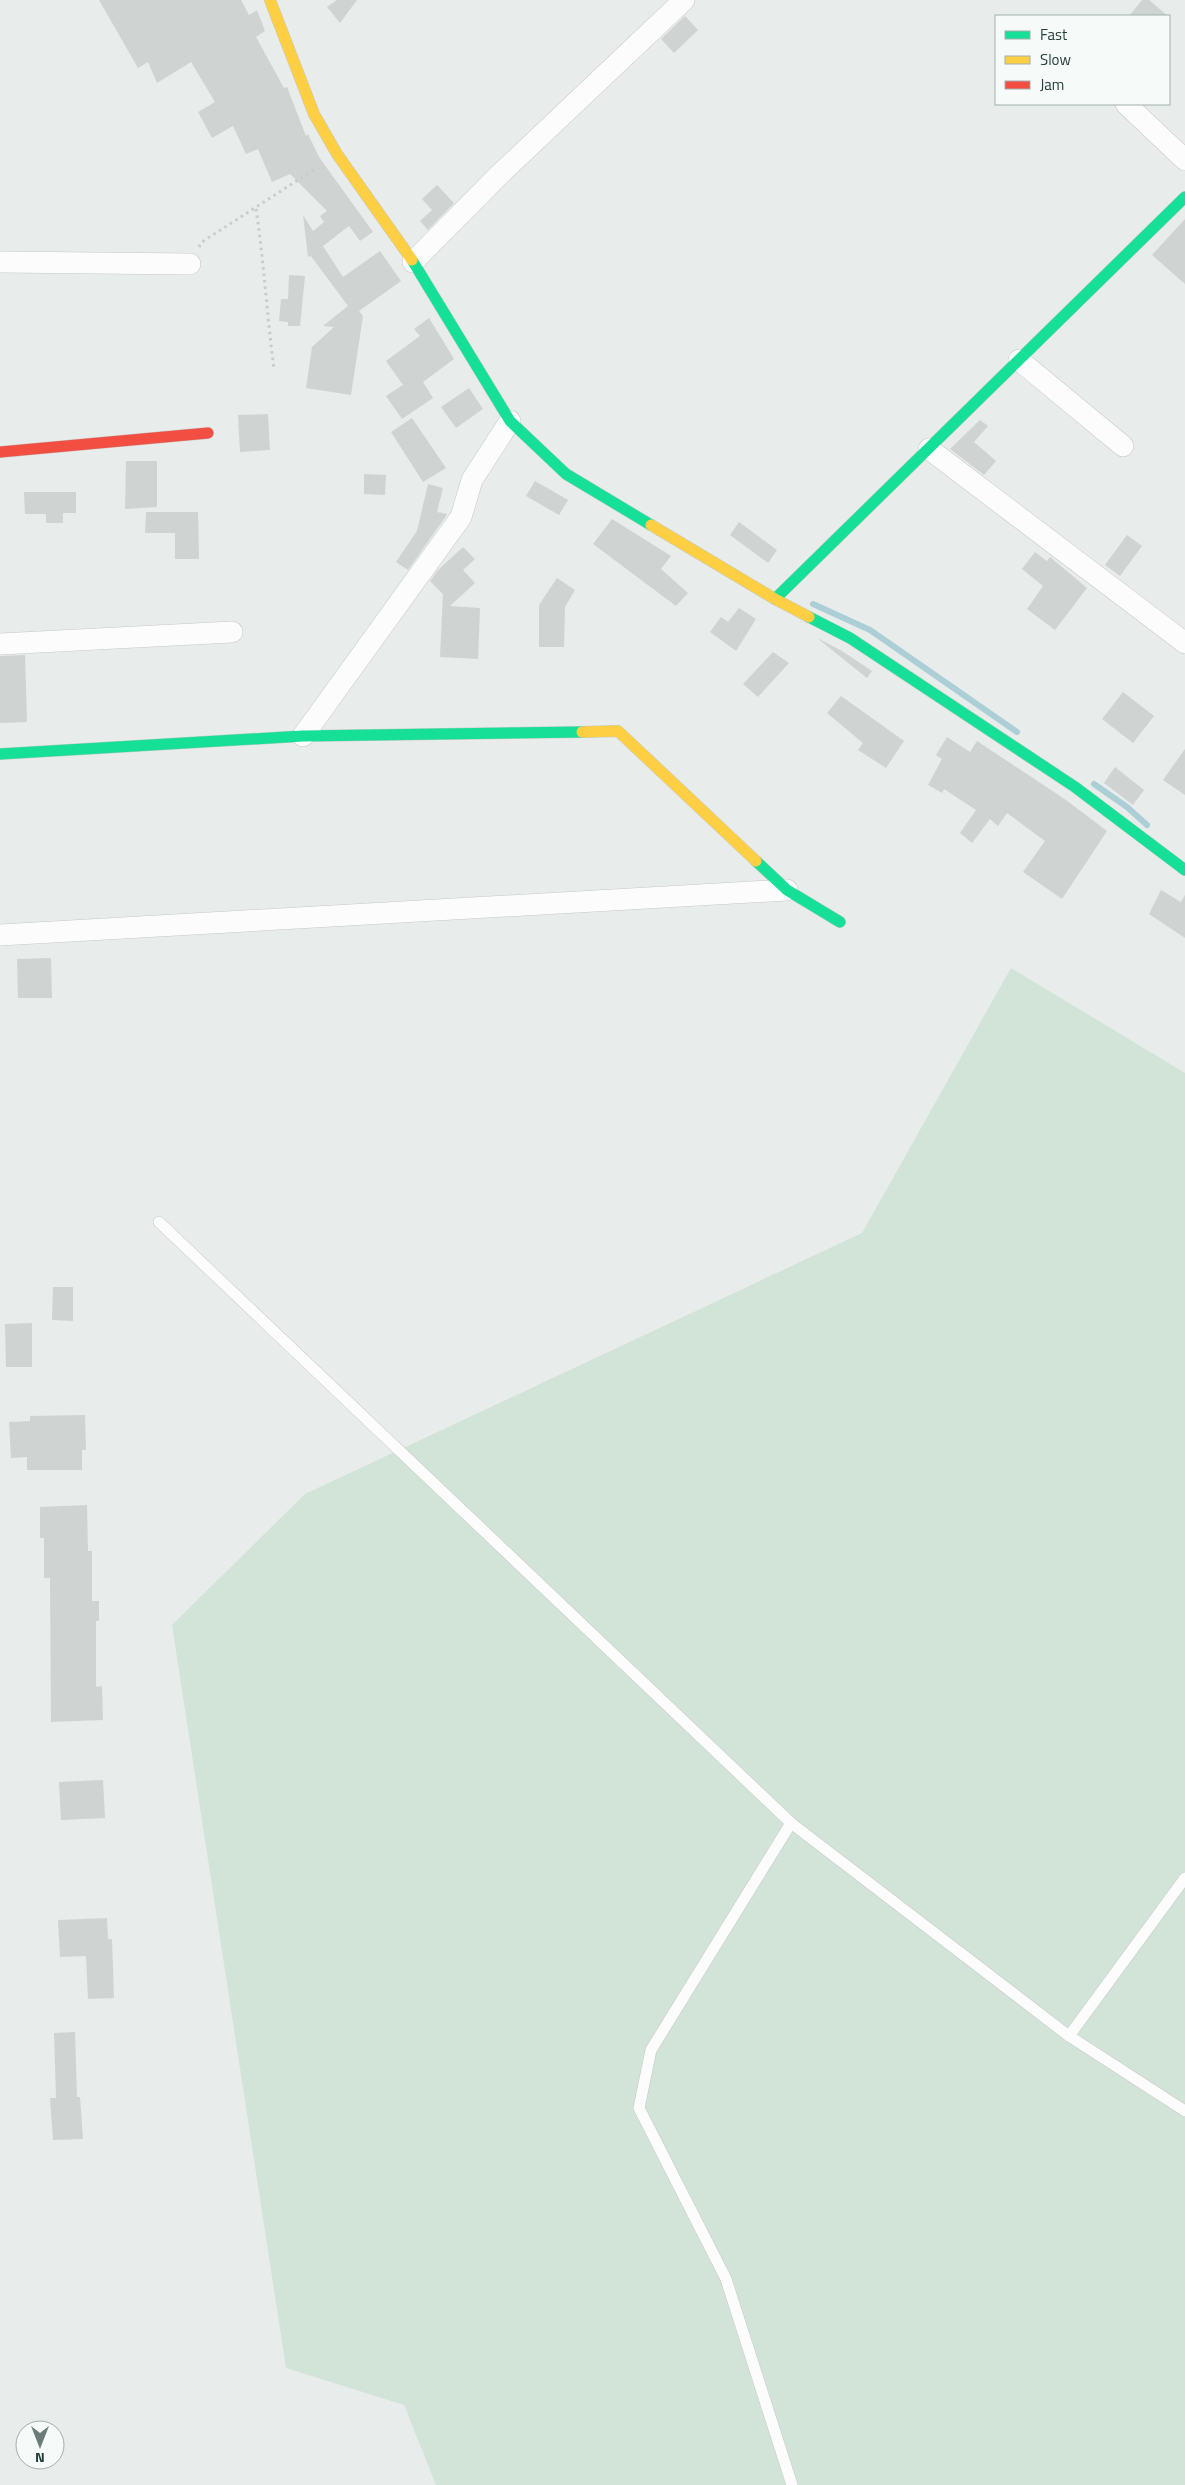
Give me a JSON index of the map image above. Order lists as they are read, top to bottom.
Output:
{
  "legend": ["Fast", "Slow", "Jam"],
  "north": "bottom"
}
